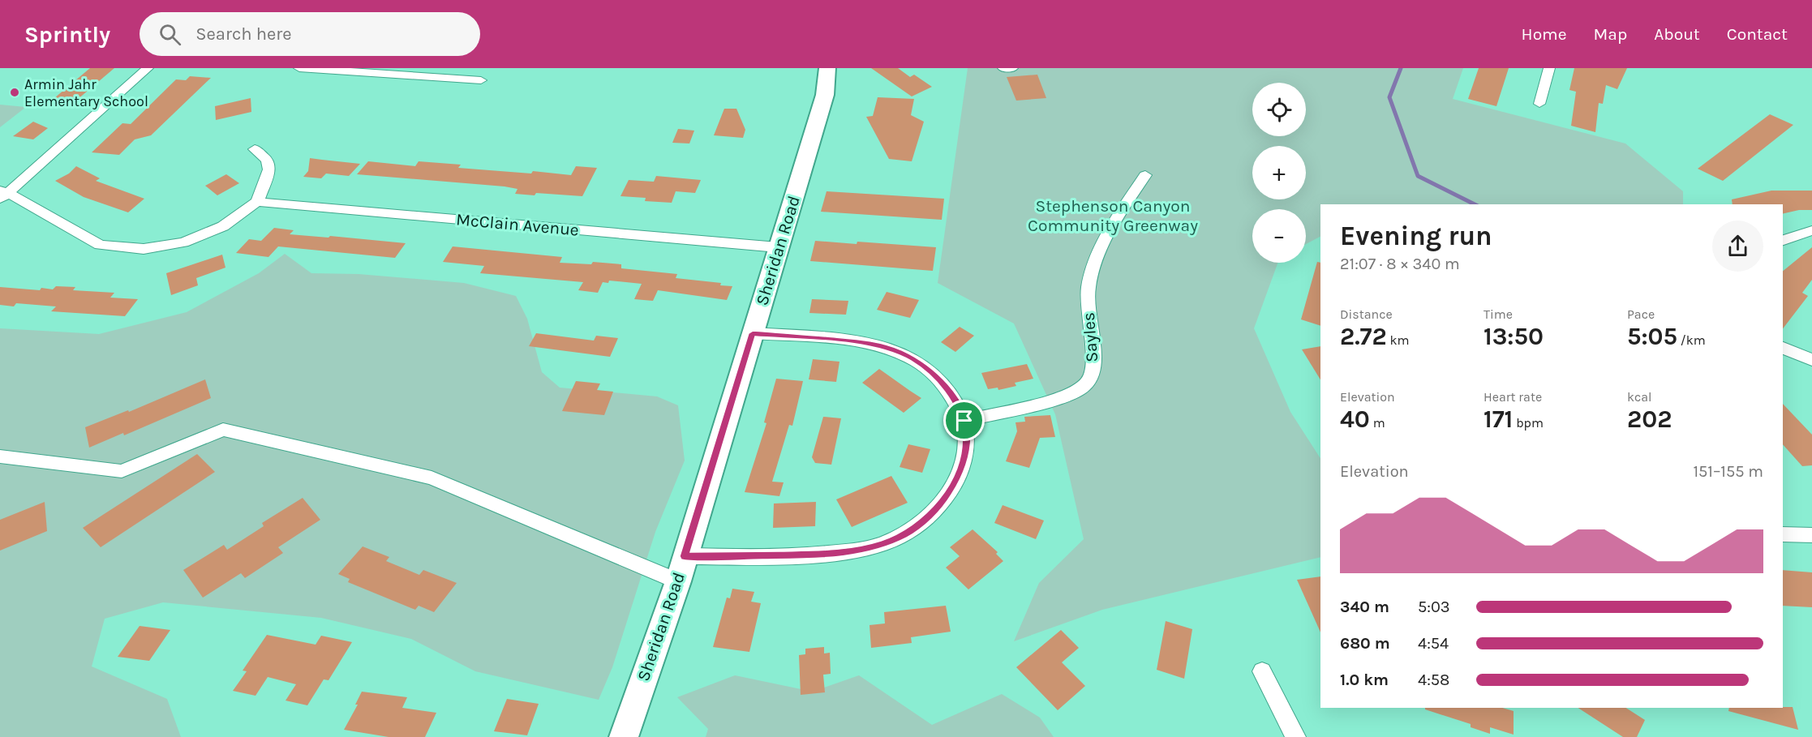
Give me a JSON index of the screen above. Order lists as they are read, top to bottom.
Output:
{
  "streets": {
    "main road": ["Sheridan Road"],
    "street": ["McClain Avenue", "Sayles"]
  },
  "crossings": [
    ["McClain Avenue", "Sheridan Road"]
  ],
  "parks": ["Stephenson Canyon Community Greenway"],
  "places": ["Armin Jahr Elementary School"],
  "page": {
    "header": "Sprintly",
    "search": "Search here",
    "nav": [
      "Home",
      "Map",
      "About",
      "Contact"
    ],
    "map_buttons": ["+", "−"],
    "heading": ["Evening run", "21:07 · 8 × 340 m"],
    "stats": [
      ["Distance", "2.72 km"],
      ["Time", "13:50"],
      ["Pace", "5:05 /km"],
      ["Elevation", "40 m"],
      ["Heart rate", "171 bpm"],
      ["kcal", "202"]
    ],
    "chart": ["Elevation", "151–155 m"],
    "list": [
      {
        "name": "340 m",
        "note": "5:03"
      },
      {
        "name": "680 m",
        "note": "4:54"
      },
      {
        "name": "1.0 km",
        "note": "4:58"
      }
    ]
  }
}
